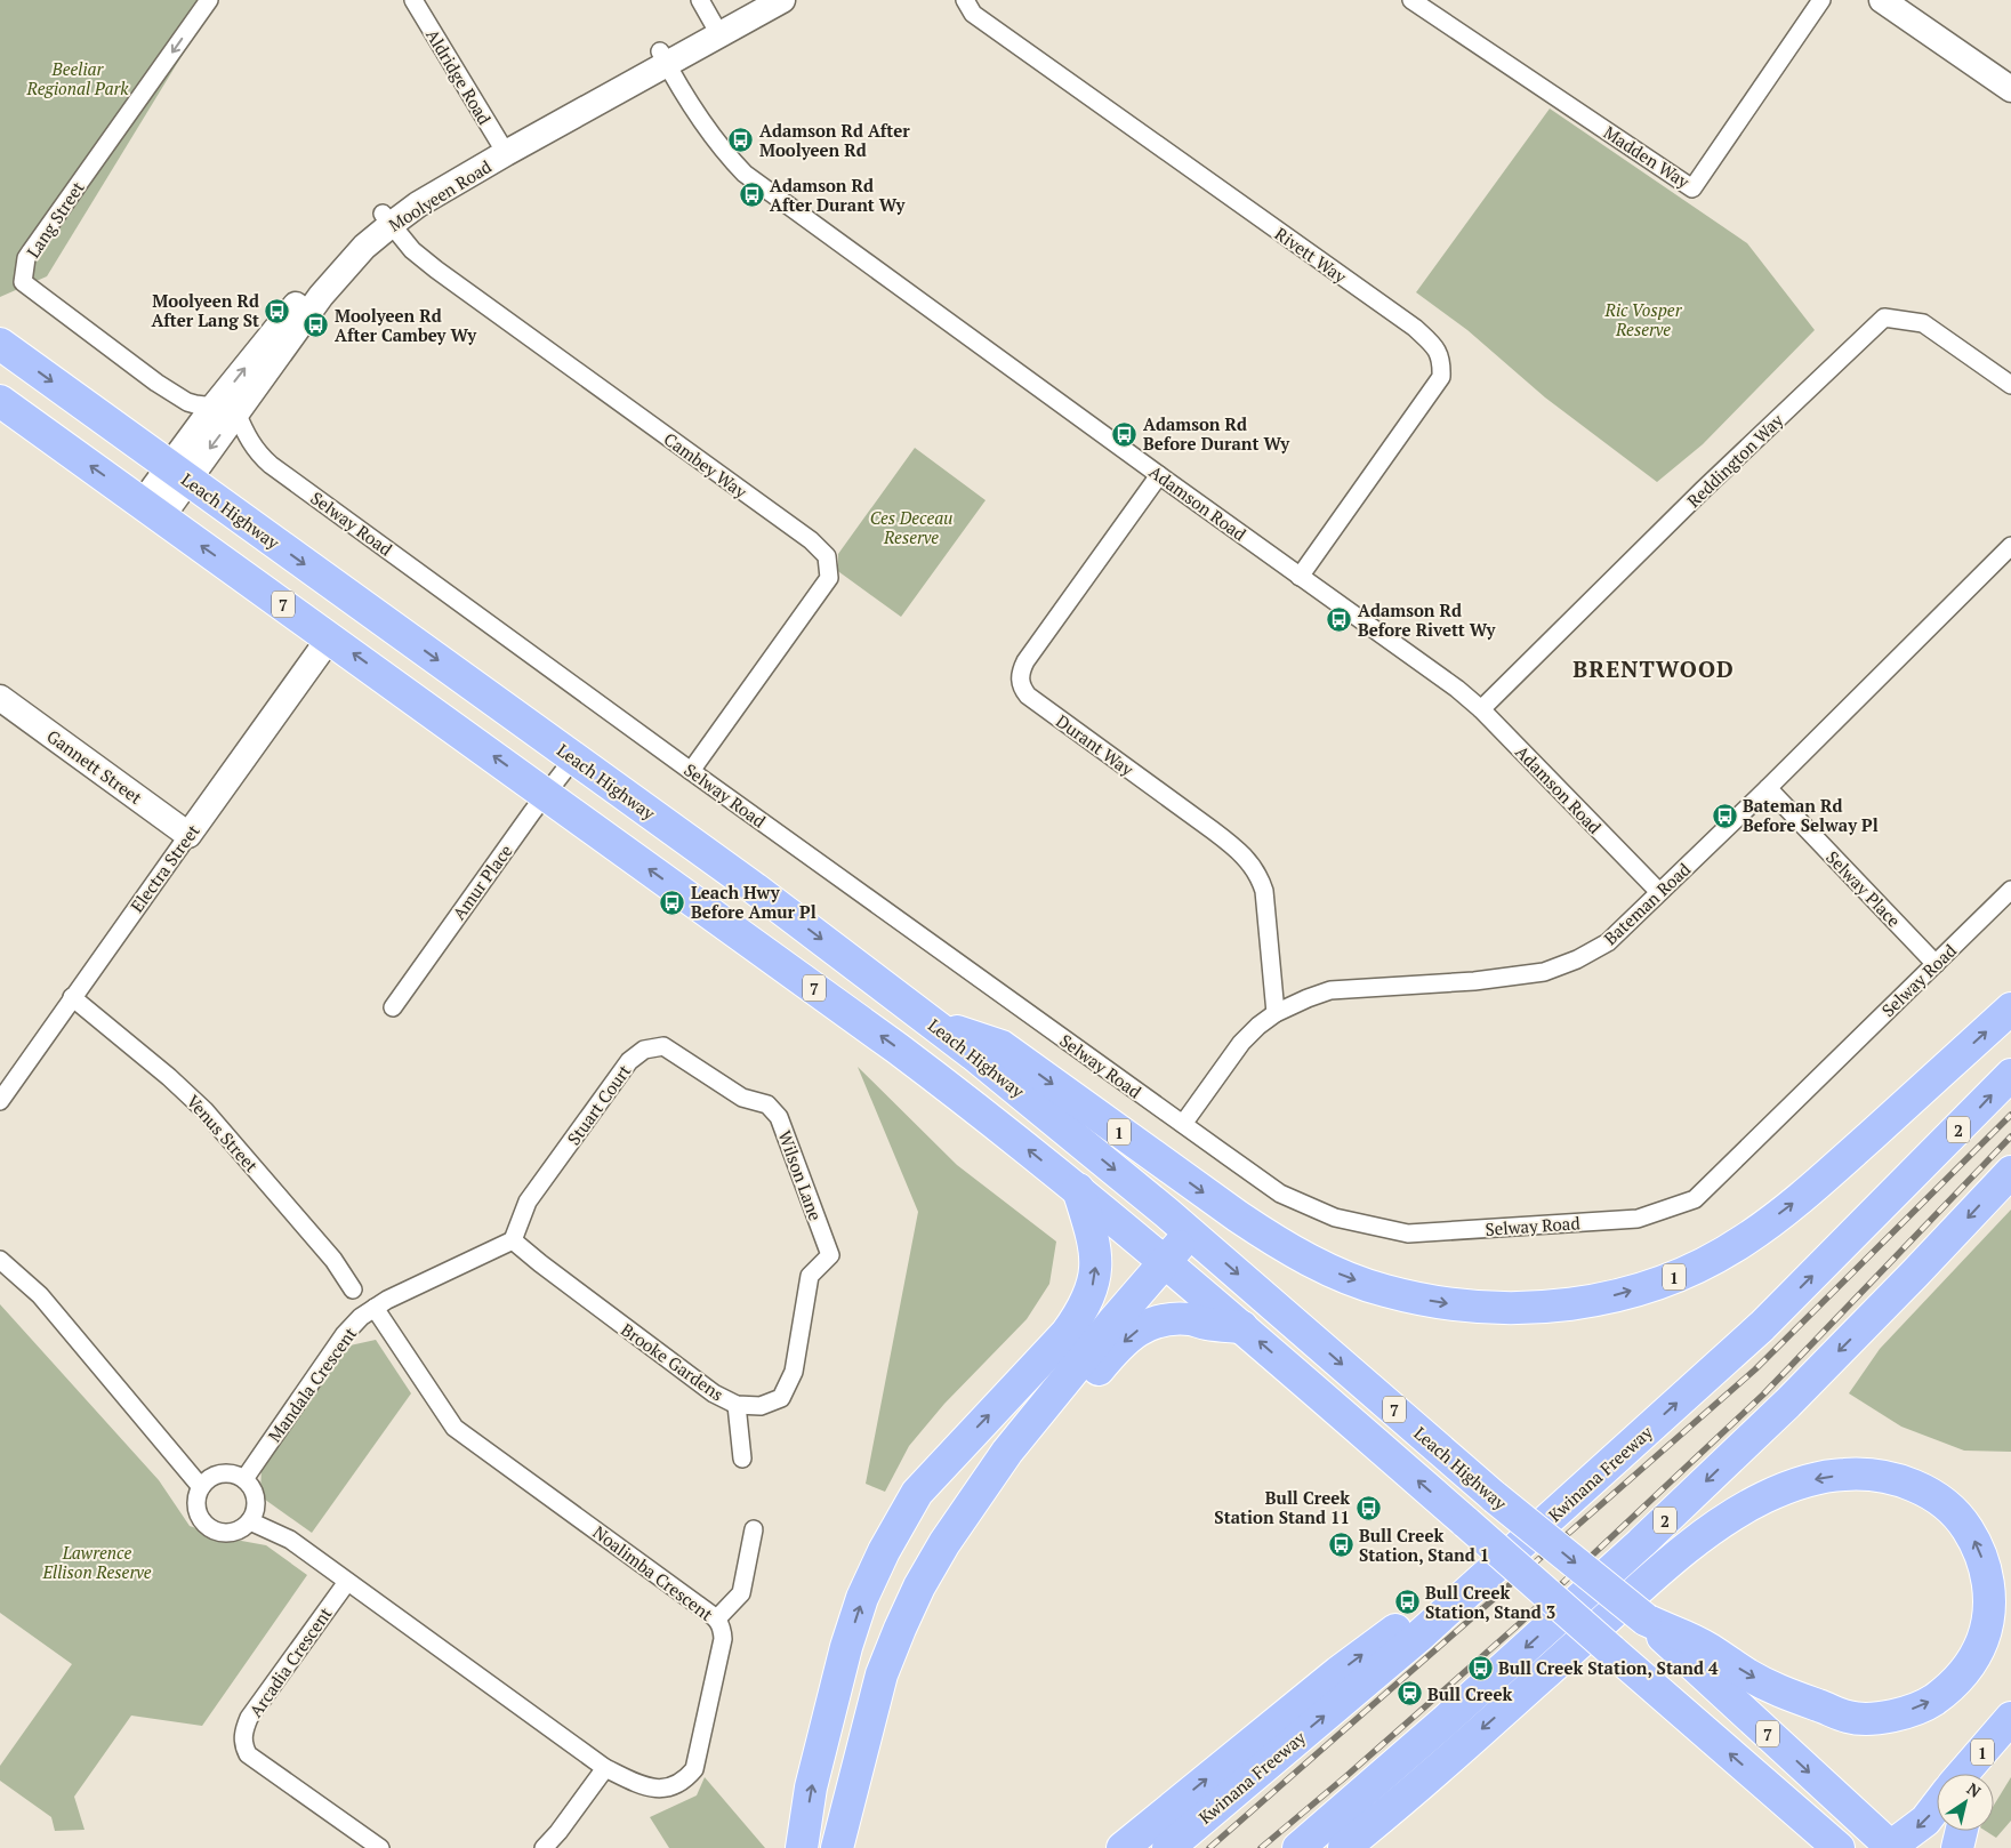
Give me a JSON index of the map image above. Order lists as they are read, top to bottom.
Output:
{
  "streets": {
    "highway": [
      "Leach Highway",
      "7",
      "2",
      "1",
      "Kwinana Freeway"
    ],
    "main road": ["Moolyeen Road", "Gannett Street", "Electra Street"],
    "street": [
      "Aldridge Road",
      "Madden Way",
      "Lang Street",
      "Rivett Way",
      "Reddington Way",
      "Cambey Way",
      "Adamson Road",
      "Selway Road",
      "Durant Way",
      "Amur Place",
      "Selway Place",
      "Bateman Road",
      "Stuart Court",
      "Venus Street",
      "Wilson Lane",
      "Brooke Gardens",
      "Mandala Crescent",
      "Noalimba Crescent",
      "Arcadia Crescent"
    ]
  },
  "crossings": [
    ["Aldridge Road", "Moolyeen Road"],
    ["Moolyeen Road", "Lang Street"],
    ["Moolyeen Road", "Cambey Way"],
    ["Moolyeen Road", "Adamson Road"],
    ["Moolyeen Road", "Leach Highway"],
    ["Moolyeen Road", "Selway Road"],
    ["Moolyeen Road", "7"],
    ["Lang Street", "Selway Road"],
    ["Rivett Way", "Adamson Road"],
    ["Reddington Way", "Adamson Road"],
    ["Cambey Way", "Selway Road"],
    ["Adamson Road", "Durant Way"],
    ["Adamson Road", "Bateman Road"],
    ["Leach Highway", "Amur Place"],
    ["Leach Highway", "1"],
    ["Selway Road", "Selway Place"],
    ["Selway Road", "Bateman Road"],
    ["7", "Electra Street"],
    ["7", "Amur Place"],
    ["Durant Way", "Bateman Road"],
    ["Gannett Street", "Electra Street"],
    ["Electra Street", "Venus Street"],
    ["Selway Place", "Bateman Road"],
    ["Stuart Court", "Wilson Lane"],
    ["Stuart Court", "Brooke Gardens"],
    ["Stuart Court", "Mandala Crescent"],
    ["Wilson Lane", "Brooke Gardens"],
    ["Brooke Gardens", "Mandala Crescent"],
    ["Mandala Crescent", "Noalimba Crescent"],
    ["Noalimba Crescent", "Arcadia Crescent"]
  ],
  "districts": ["BRENTWOOD"],
  "parks": [
    "Beeliar Regional Park",
    "Ric Vosper Reserve",
    "Ces Deceau Reserve",
    "Lawrence Ellison Reserve"
  ],
  "places": {
    "bus stop": [
      "Adamson Rd After Moolyeen Rd",
      "Adamson Rd After Durant Wy",
      "Moolyeen Rd After Lang St",
      "Moolyeen Rd After Cambey Wy",
      "Adamson Rd Before Durant Wy",
      "Adamson Rd Before Rivett Wy",
      "Bateman Rd Before Selway Pl",
      "Leach Hwy Before Amur Pl",
      "Bull Creek Station Stand 11",
      "Bull Creek Station, Stand 1",
      "Bull Creek Station, Stand 3",
      "Bull Creek Station, Stand 4"
    ],
    "station": ["Bull Creek"]
  },
  "north": "top right"
}
